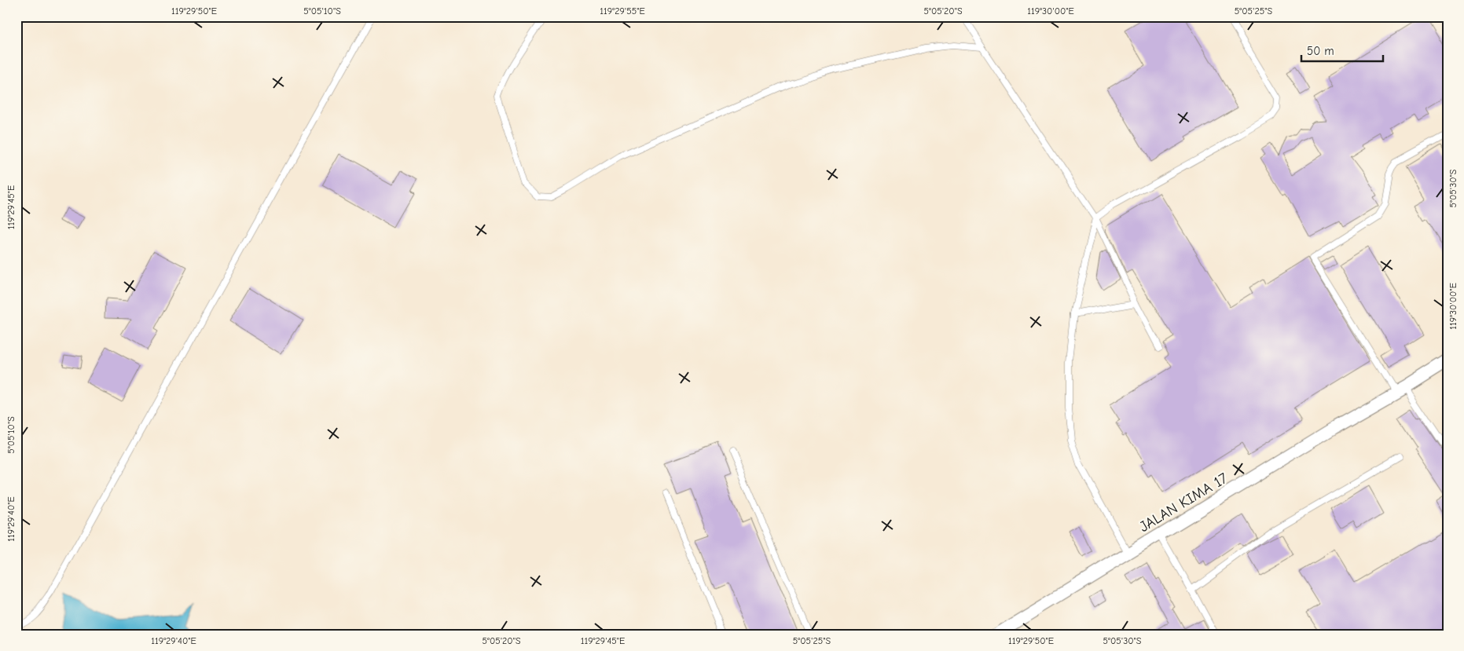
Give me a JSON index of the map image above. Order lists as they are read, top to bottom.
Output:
{
  "streets": {
    "street": ["JALAN KIMA 17"]
  },
  "scale_bar": "50 m",
  "coordinates": [
    "119°29'50\"E",
    "5°05'10\"S",
    "119°29'55\"E",
    "5°05'20\"S",
    "119°30'00\"E",
    "5°05'25\"S",
    "5°05'30\"S",
    "119°29'45\"E",
    "119°29'40\"E"
  ]
}
